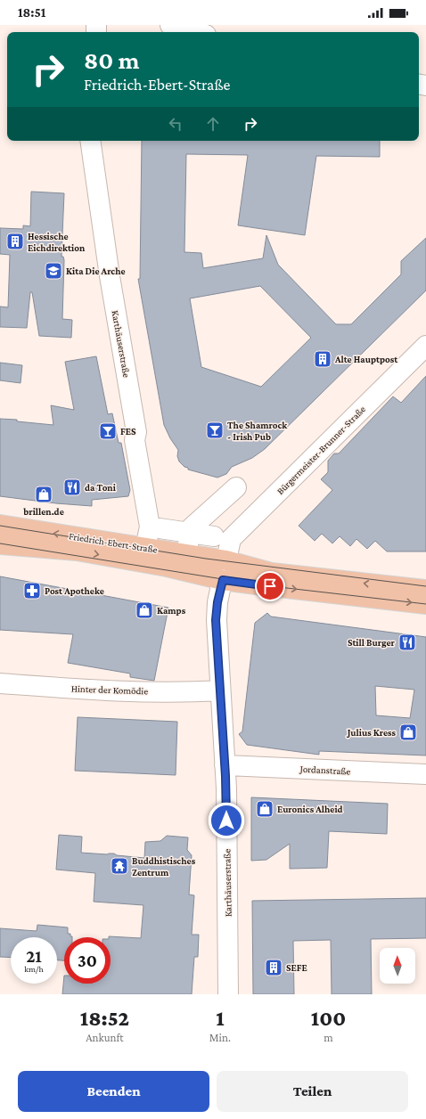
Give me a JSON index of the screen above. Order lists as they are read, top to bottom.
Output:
{
  "streets": {
    "main road": ["Friedrich-Ebert-Straße"],
    "street": [
      "Karthäuserstraße",
      "Bürgermeister-Brunner-Straße",
      "Hinter der Komödie",
      "Jordanstraße"
    ]
  },
  "crossings": [
    ["Karthäuserstraße", "Friedrich-Ebert-Straße"],
    ["Karthäuserstraße", "Hinter der Komödie"],
    ["Karthäuserstraße", "Jordanstraße"],
    ["Bürgermeister-Brunner-Straße", "Friedrich-Ebert-Straße"]
  ],
  "places": {
    "building": ["Hessische Eichdirektion", "Alte Hauptpost", "SEFE"],
    "school or university": ["Kita Die Arche"],
    "bar": ["The Shamrock - Irish Pub", "FES"],
    "restaurant": ["da Toni", "Still Burger"],
    "shop": [
      "brillen.de",
      "Kamps",
      "Julius Kress",
      "Euronics Alheid"
    ],
    "pharmacy": ["Post Apotheke"],
    "temple": ["Buddhistisches Zentrum"]
  },
  "north": "top",
  "page": {
    "status": "18:51",
    "turn": ["80 m", "Friedrich-Ebert-Straße"],
    "speed": "21 km/h",
    "limit": "30",
    "eta": [
      "18:52",
      "Ankunft",
      "1",
      "Min.",
      "100",
      "m"
    ],
    "buttons": ["Beenden", "Teilen"]
  }
}
